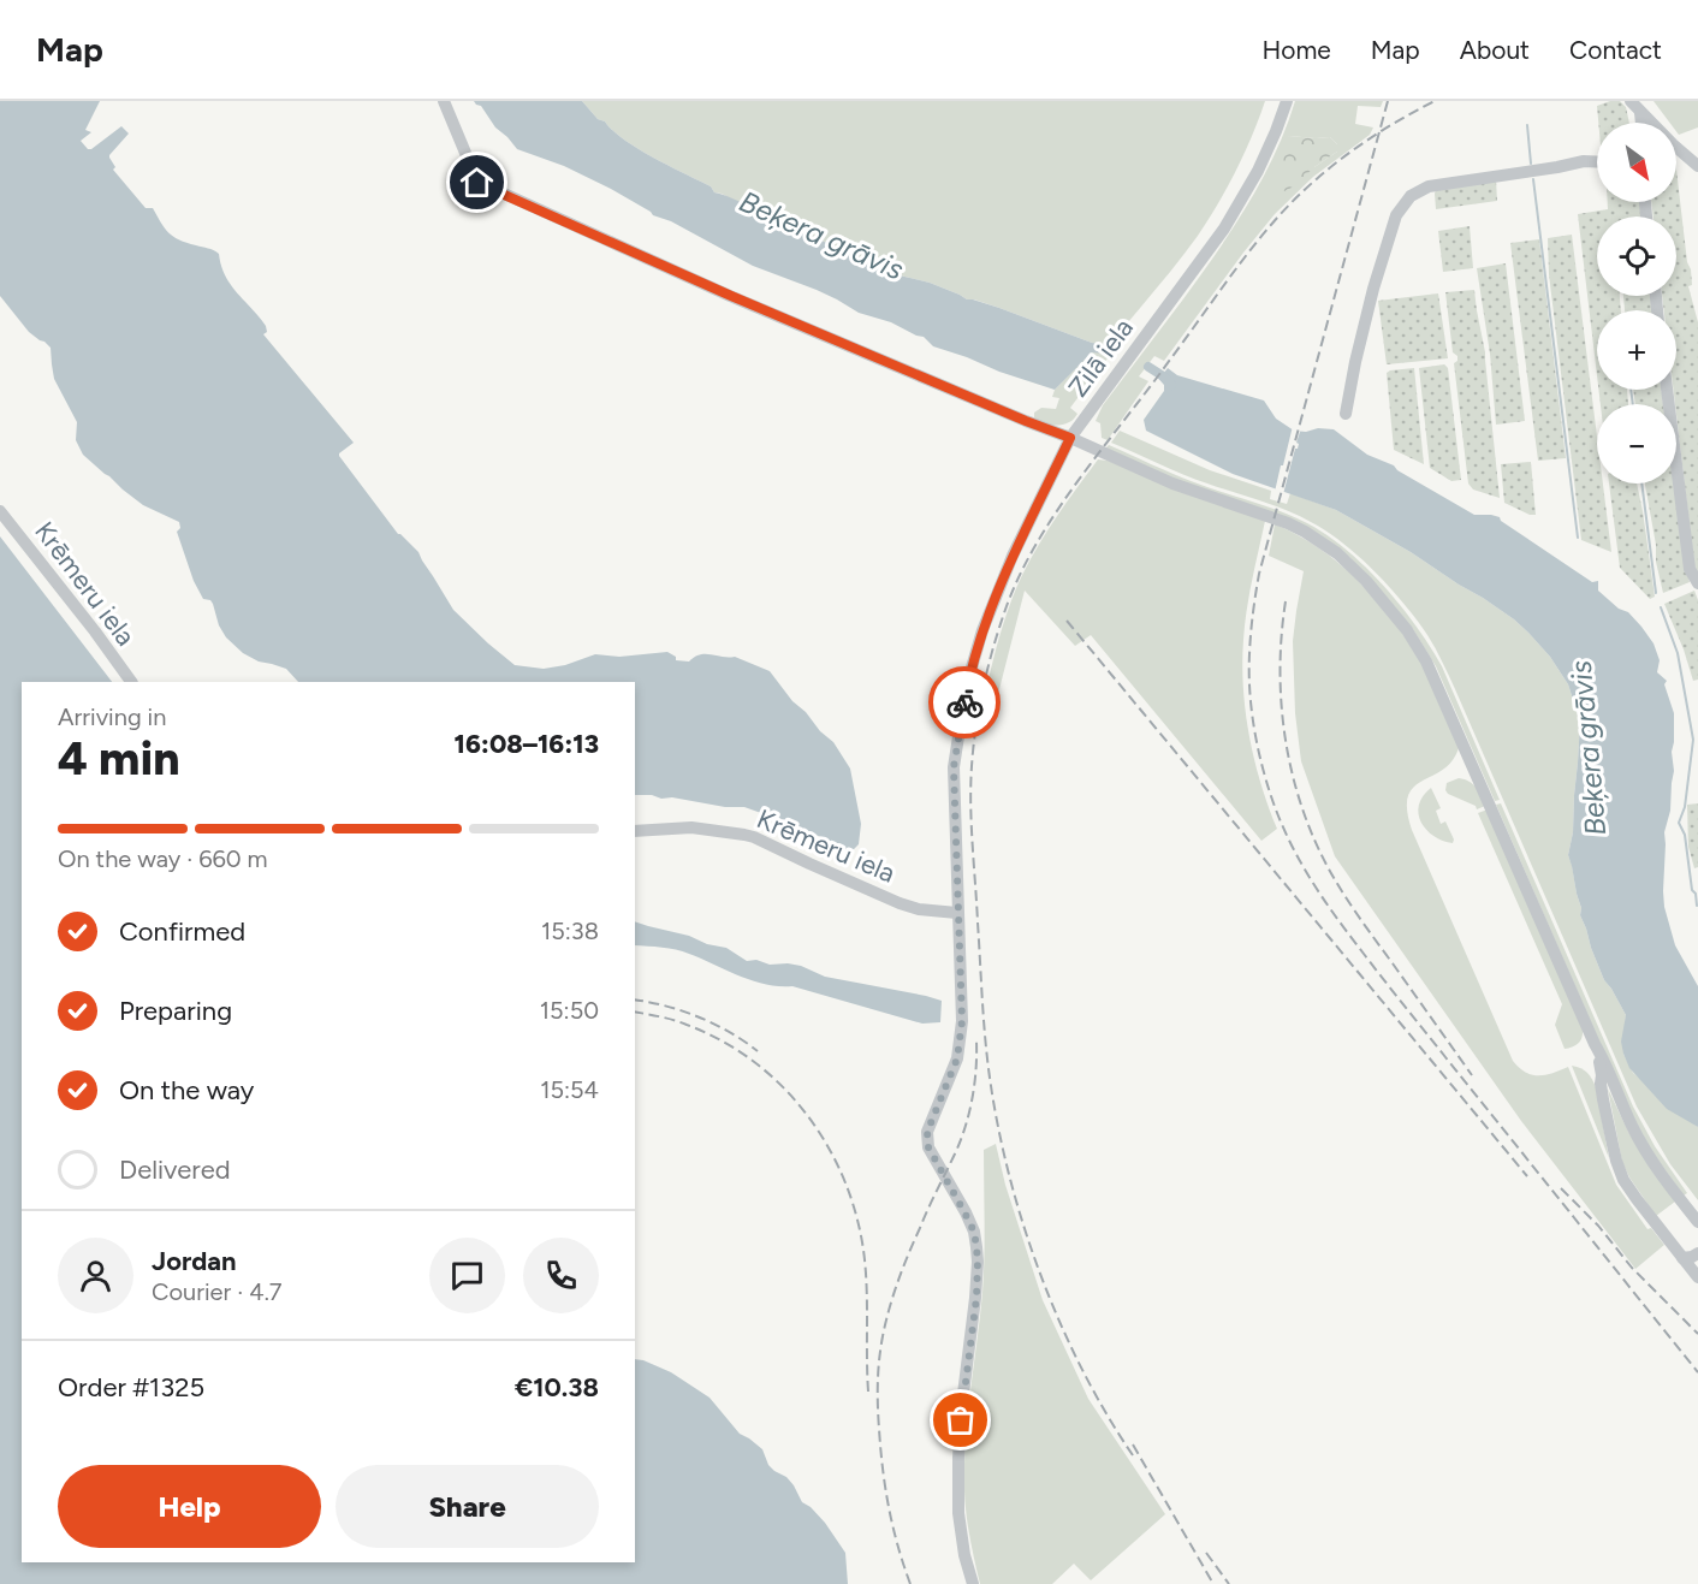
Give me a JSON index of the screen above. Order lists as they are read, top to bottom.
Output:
{
  "streets": {
    "street": ["Zilā iela", "Krēmeru iela"]
  },
  "crossings": [
    ["Zilā iela", "Krēmeru iela"]
  ],
  "water": ["Beķera grāvis"],
  "north": "bottom right",
  "page": {
    "header": "Map",
    "nav": [
      "Home",
      "Map",
      "About",
      "Contact"
    ],
    "map_buttons": ["+", "−"],
    "heading": ["4 min", "Arriving in", "16:08–16:13"],
    "panel": [
      "Jordan",
      "Courier · 4.7",
      "Order #1325",
      "€10.38"
    ],
    "bar": "On the way · 660 m",
    "list": [
      ["Confirmed", "15:38"],
      ["Preparing", "15:50"],
      ["On the way", "15:54"],
      "Delivered"
    ],
    "buttons": ["Help", "Share"]
  }
}
